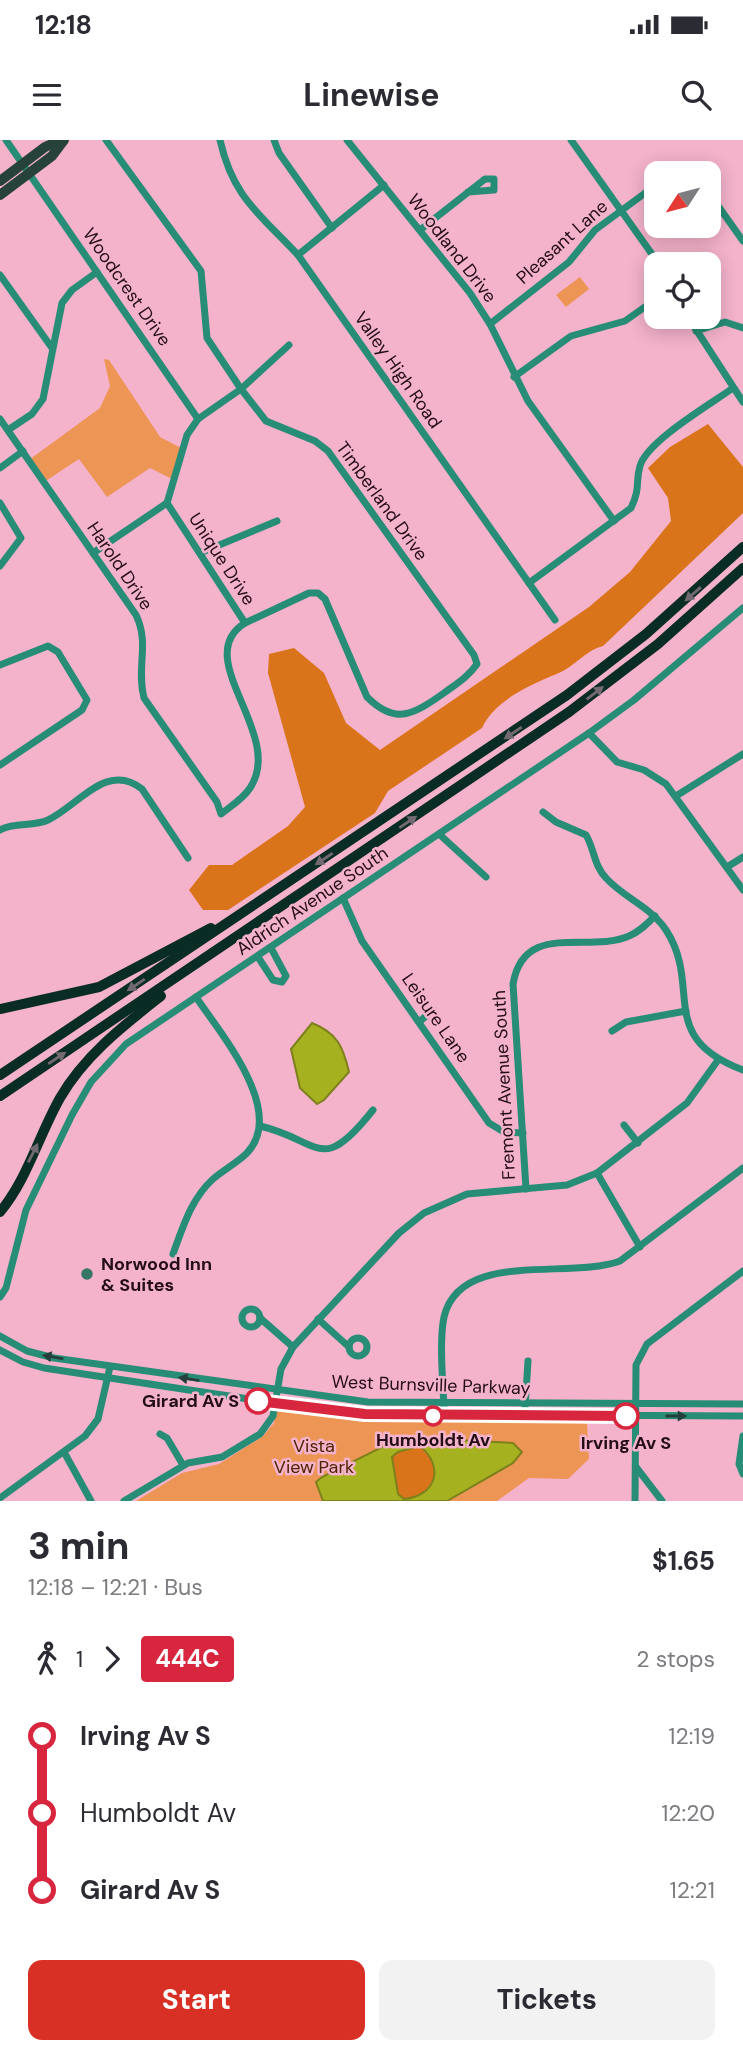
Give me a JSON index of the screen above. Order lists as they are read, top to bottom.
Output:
{
  "streets": {
    "street": [
      "Pleasant Lane",
      "Woodland Drive",
      "Woodcrest Drive",
      "Valley High Road",
      "Timberland Drive",
      "Unique Drive",
      "Harold Drive",
      "Aldrich Avenue South",
      "Leisure Lane",
      "Fremont Avenue South",
      "West Burnsville Parkway"
    ]
  },
  "crossings": [
    ["Pleasant Lane", "Woodland Drive"],
    ["Timberland Drive", "Unique Drive"],
    ["Unique Drive", "Harold Drive"],
    ["Aldrich Avenue South", "Leisure Lane"],
    ["Leisure Lane", "Fremont Avenue South"]
  ],
  "parks": ["Vista View Park"],
  "places": [
    "Norwood Inn & Suites",
    "Girard Av S",
    "Humboldt Av",
    "Irving Av S"
  ],
  "lines": ["bus line 444C"],
  "north": "bottom left",
  "page": {
    "status": "12:18",
    "header": "Linewise",
    "heading": ["3 min", "12:18 – 12:21 · Bus", "$1.65"],
    "legs": ["1", "444C", "2 stops"],
    "list": [
      {
        "name": "Irving Av S",
        "value": "12:19"
      },
      {
        "name": "Humboldt Av",
        "value": "12:20"
      },
      {
        "name": "Girard Av S",
        "value": "12:21"
      }
    ],
    "buttons": ["Start", "Tickets"]
  }
}
